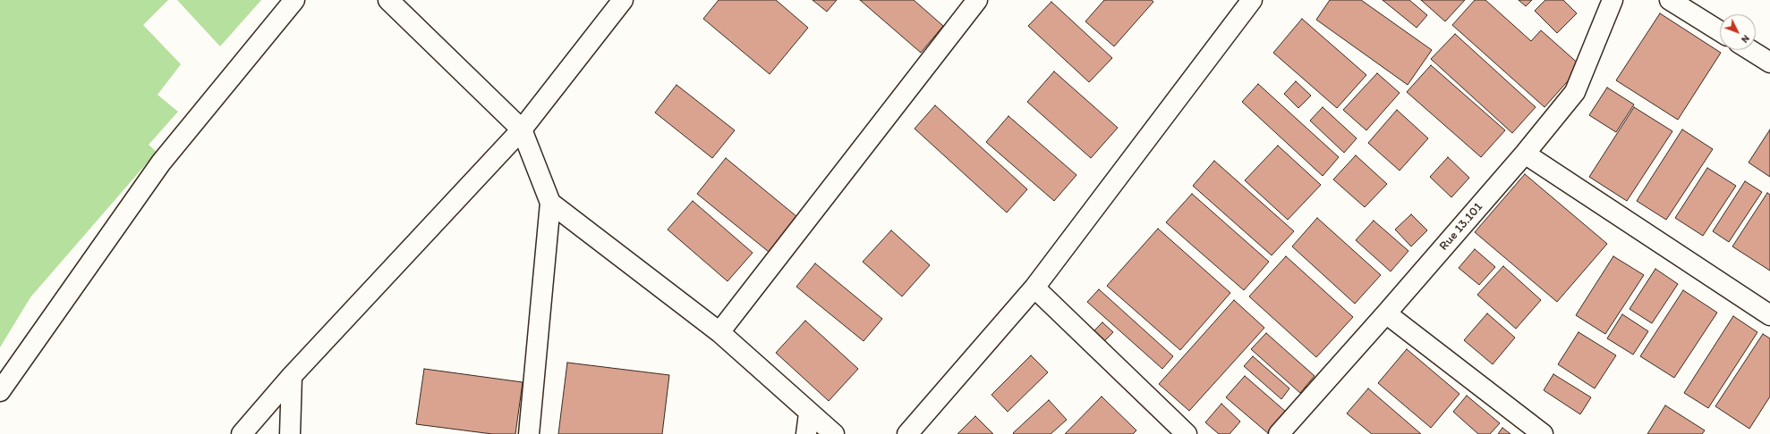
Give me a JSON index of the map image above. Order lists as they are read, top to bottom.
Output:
{
  "streets": {
    "street": ["Rue 13.101"]
  },
  "north": "bottom right"
}
